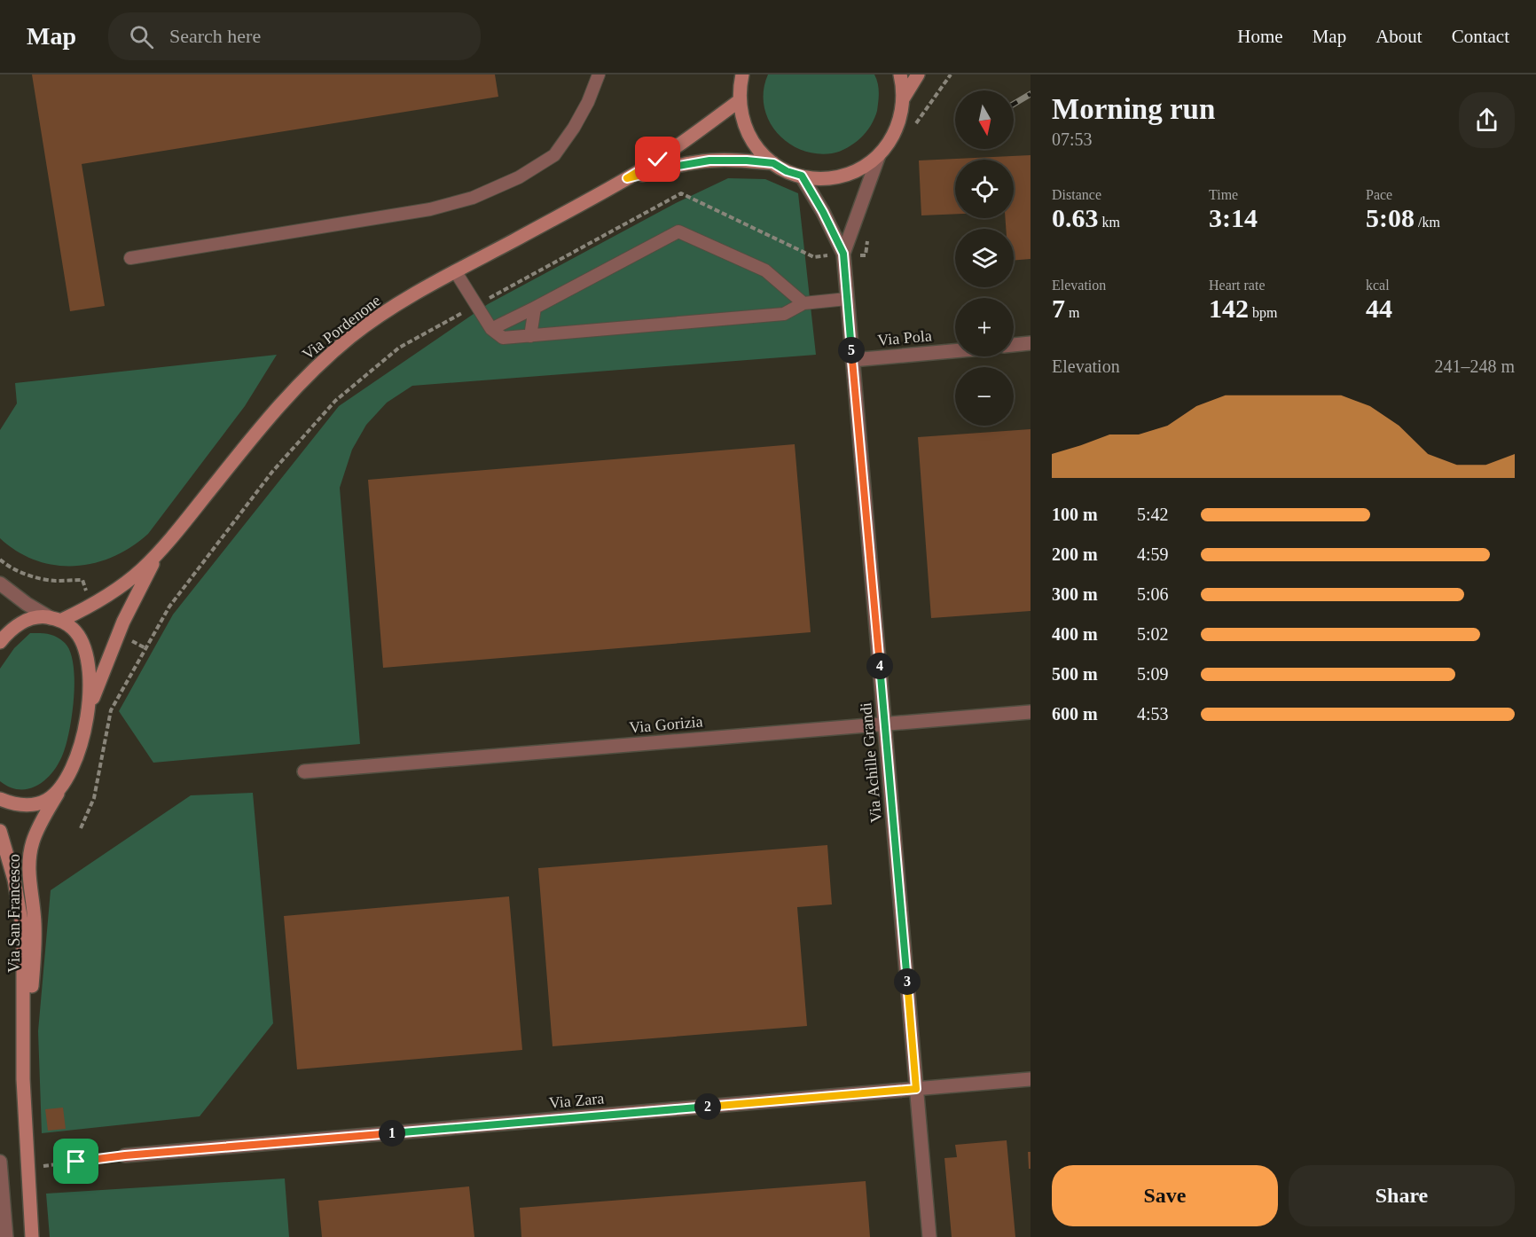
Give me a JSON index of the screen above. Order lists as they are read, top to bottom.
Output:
{
  "streets": {
    "street": [
      "Via Pordenone",
      "Via Pola",
      "Via Gorizia",
      "Via Achille Grandi",
      "Via San Francesco",
      "Via Zara"
    ]
  },
  "crossings": [
    ["Via Pordenone", "Via San Francesco"],
    ["Via Pola", "Via Achille Grandi"],
    ["Via Gorizia", "Via Achille Grandi"],
    ["Via Achille Grandi", "Via Zara"]
  ],
  "north": "bottom",
  "page": {
    "header": "Map",
    "search": "Search here",
    "nav": [
      "Home",
      "Map",
      "About",
      "Contact"
    ],
    "heading": ["Morning run", "07:53"],
    "map_buttons": ["+", "−"],
    "stats": [
      ["Distance", "0.63 km"],
      ["Time", "3:14"],
      ["Pace", "5:08 /km"],
      ["Elevation", "7 m"],
      ["Heart rate", "142 bpm"],
      ["kcal", "44"]
    ],
    "pins": [
      "5",
      "4",
      "3",
      "2",
      "1"
    ],
    "chart": ["Elevation", "241–248 m"],
    "list": [
      {
        "name": "100 m",
        "note": "5:42"
      },
      {
        "name": "200 m",
        "note": "4:59"
      },
      {
        "name": "300 m",
        "note": "5:06"
      },
      {
        "name": "400 m",
        "note": "5:02"
      },
      {
        "name": "500 m",
        "note": "5:09"
      },
      {
        "name": "600 m",
        "note": "4:53"
      }
    ],
    "buttons": ["Save", "Share"]
  }
}
